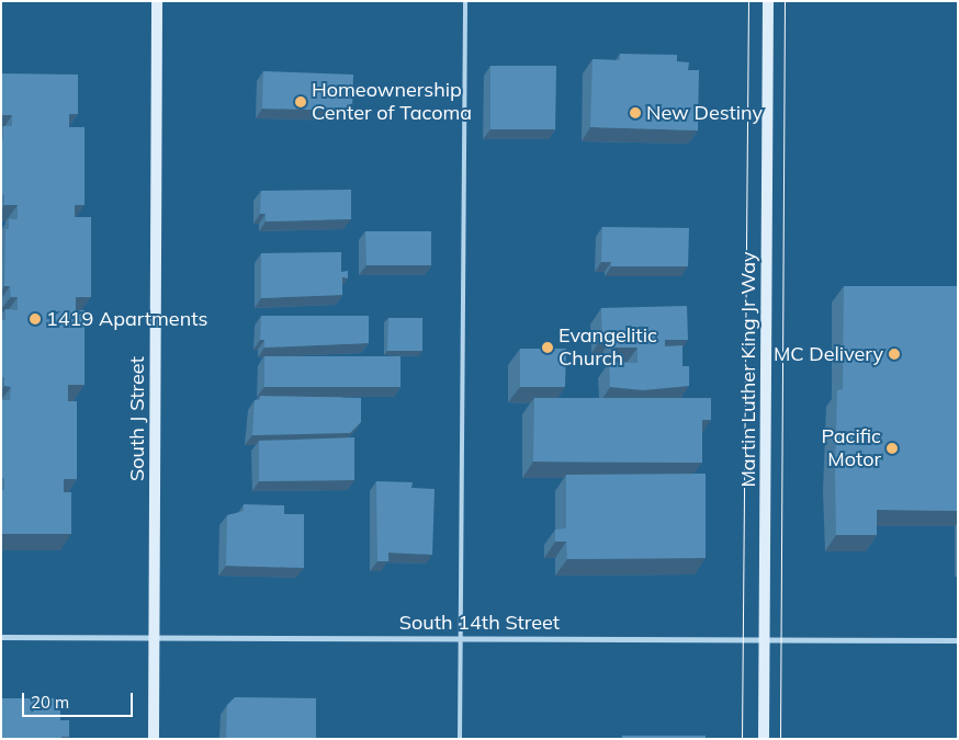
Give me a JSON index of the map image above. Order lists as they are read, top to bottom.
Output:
{
  "streets": {
    "street": ["Martin Luther King Jr Way", "South J Street", "South 14th Street"]
  },
  "crossings": [
    ["Martin Luther King Jr Way", "South 14th Street"],
    ["South J Street", "South 14th Street"]
  ],
  "places": [
    "Homeownership Center of Tacoma",
    "New Destiny",
    "1419 Apartments",
    "Evangelitic Church",
    "MC Delivery",
    "Pacific Motor"
  ],
  "scale_bar": "20 m"
}
